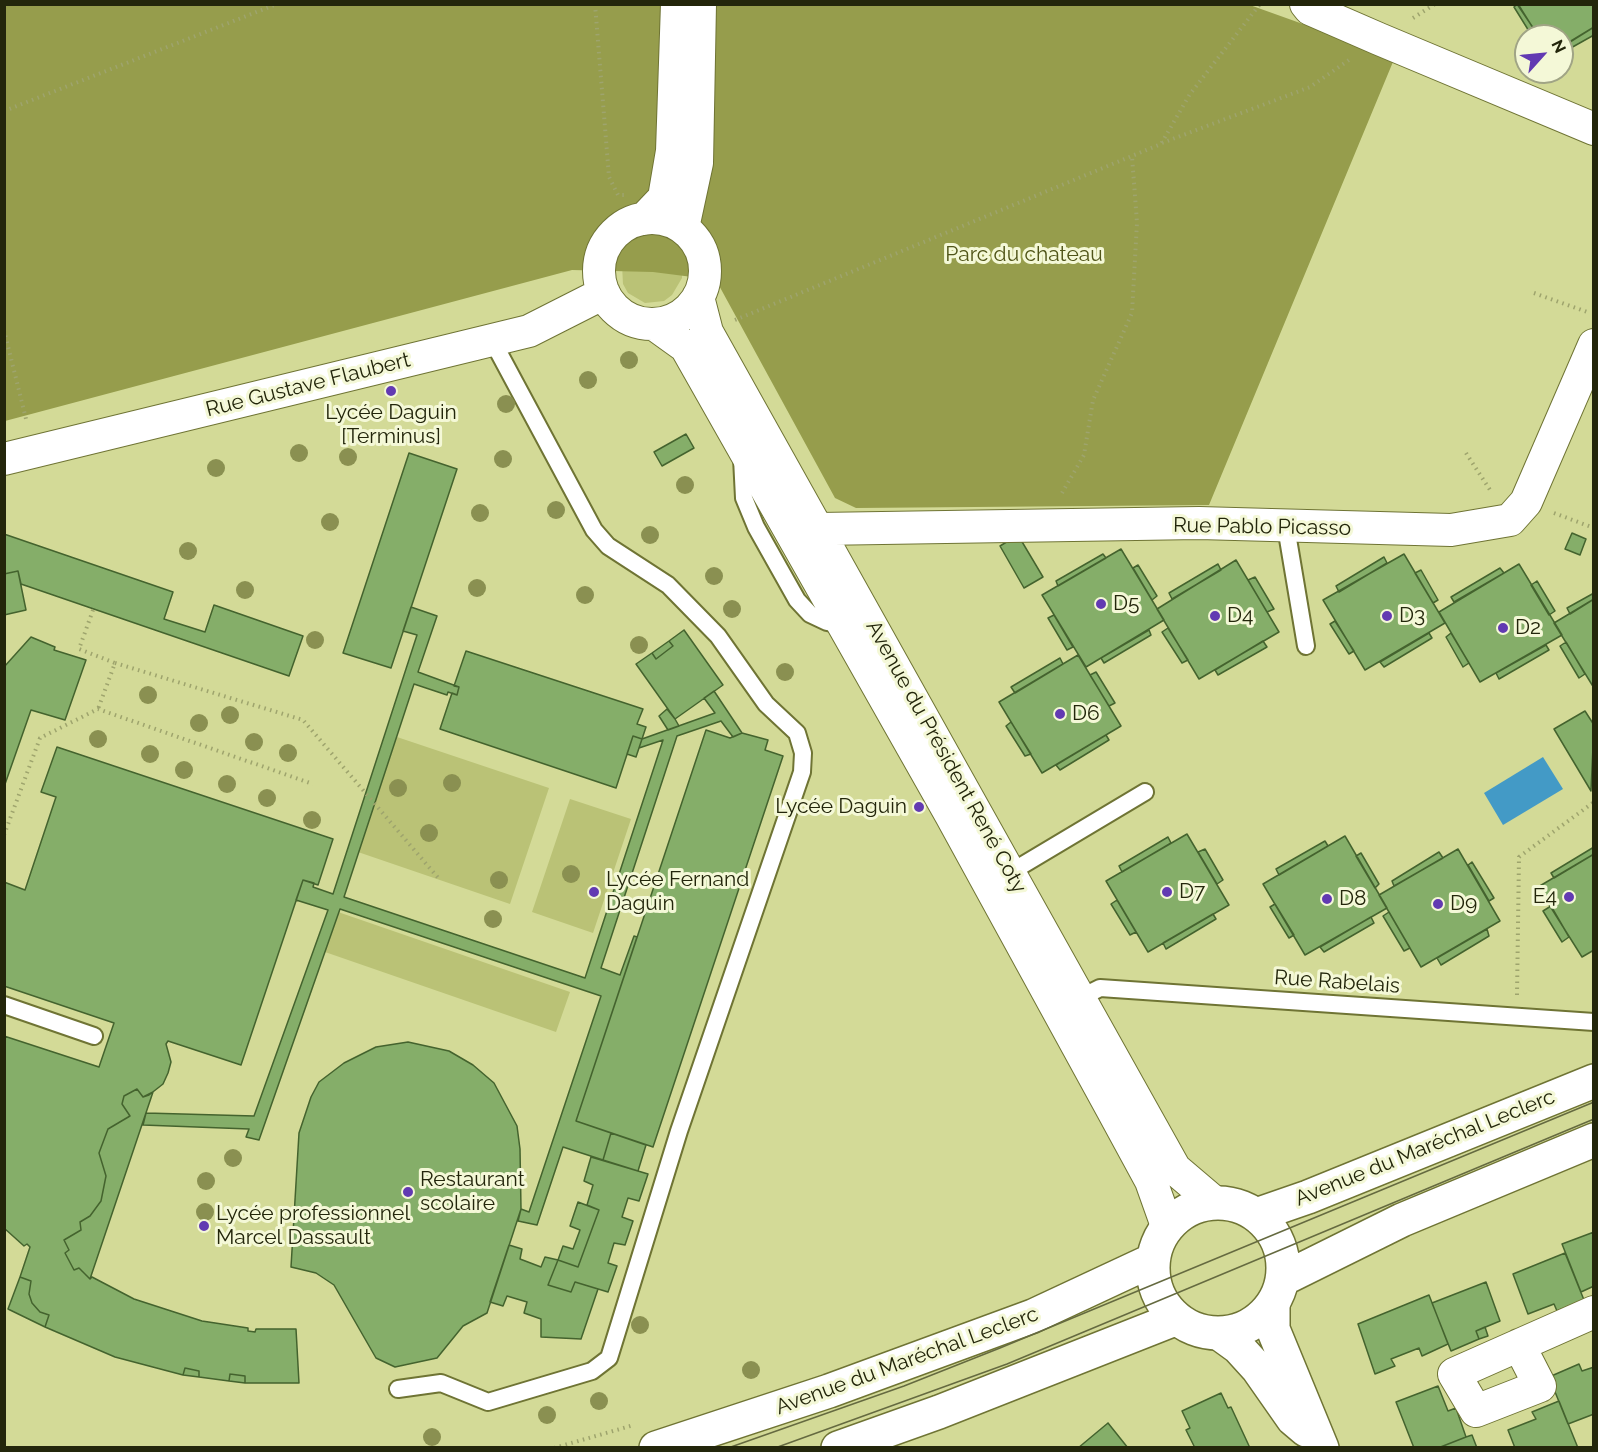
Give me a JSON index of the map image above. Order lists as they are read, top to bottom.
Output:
{
  "streets": {
    "main road": ["Avenue du Maréchal Leclerc"],
    "street": ["Rue Gustave Flaubert", "Rue Pablo Picasso", "Avenue du Président René Coty"],
    "lane": ["Rue Rabelais"]
  },
  "crossings": [
    ["Rue Gustave Flaubert", "Avenue du Président René Coty"],
    ["Rue Pablo Picasso", "Avenue du Président René Coty"],
    ["Avenue du Président René Coty", "Rue Rabelais"],
    ["Avenue du Président René Coty", "Avenue du Maréchal Leclerc"]
  ],
  "parks": ["Parc du chateau"],
  "places": [
    "Lycée Daguin [Terminus]",
    "D5",
    "D4",
    "D3",
    "D2",
    "D6",
    "Lycée Daguin",
    "Lycée Fernand Daguin",
    "D7",
    "E4",
    "D8",
    "D9",
    "Restaurant scolaire",
    "Lycée professionnel Marcel Dassault"
  ],
  "north": "top right"
}
